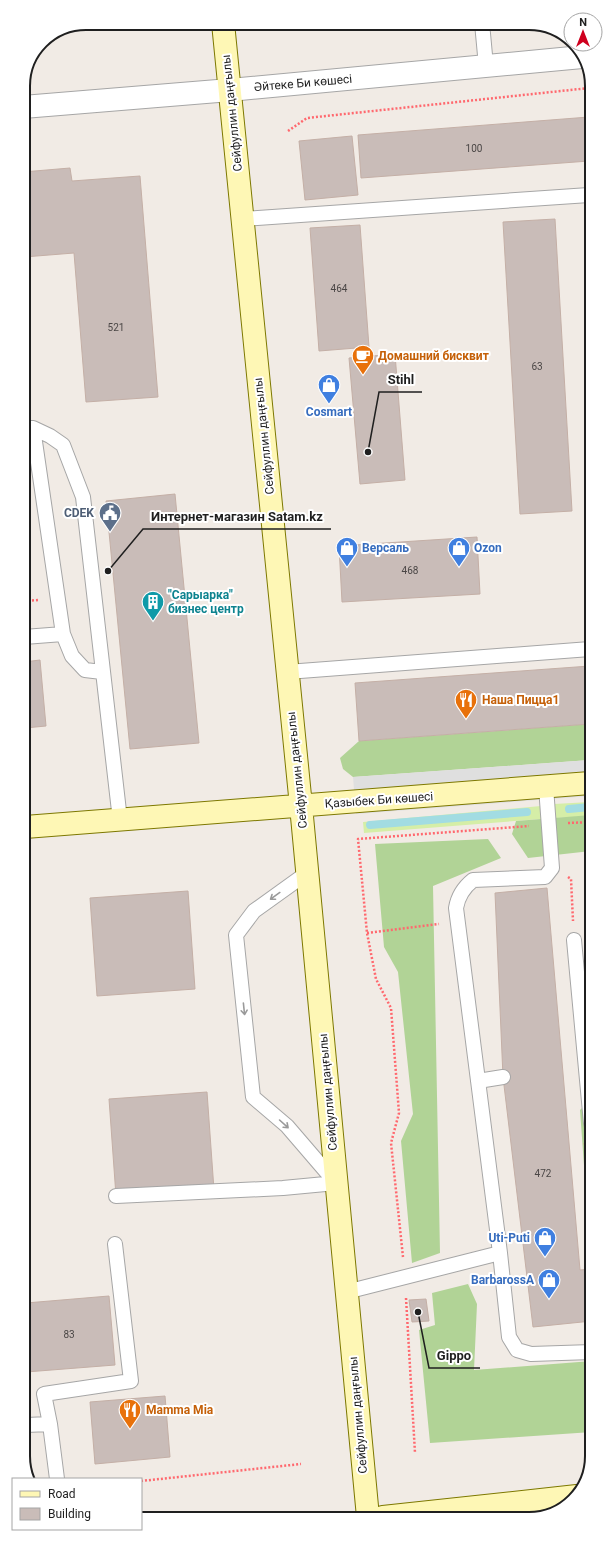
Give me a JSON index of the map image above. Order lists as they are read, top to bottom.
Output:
{
  "streets": {
    "main road": ["Сейфуллин даңғылы", "Қазыбек Би көшесі"],
    "street": ["Әйтеке Би көшесі"]
  },
  "crossings": [
    ["Әйтеке Би көшесі", "Сейфуллин даңғылы"],
    ["Сейфуллин даңғылы", "Қазыбек Би көшесі"]
  ],
  "places": {
    "cafe": ["Домашний бисквит"],
    "shop": [
      "Cosmart",
      "Версаль",
      "Ozon",
      "Uti-Puti",
      "BarbarossA"
    ],
    "other": ["Stihl", "Интернет-магазин Satam.kz", "Gippo"],
    "public building": ["CDEK"],
    "building": ["\"Сарыарка\" бизнес центр"],
    "restaurant": ["Наша Пицца1", "Mamma Mia"]
  },
  "house_numbers": [
    "100",
    "464",
    "521",
    "63",
    "468",
    "472",
    "83"
  ],
  "legend": ["Road", "Building"],
  "north": "top"
}
